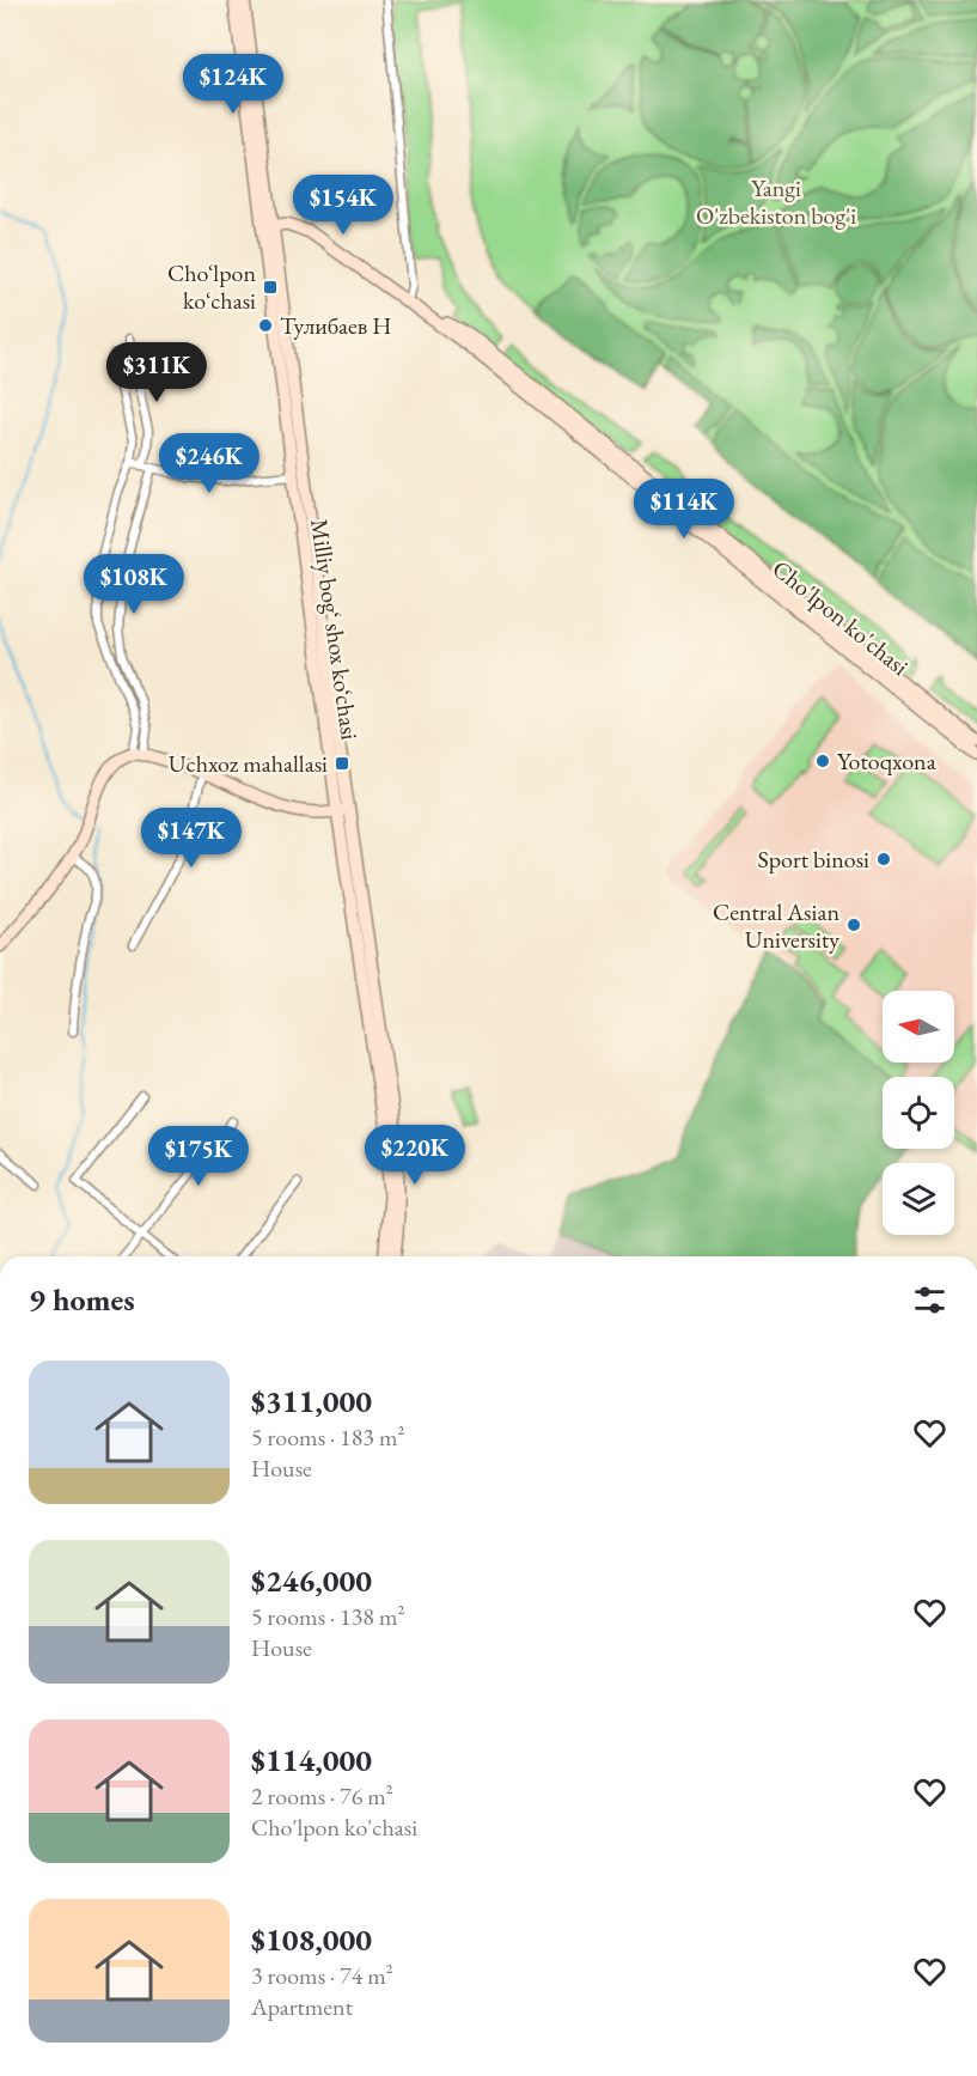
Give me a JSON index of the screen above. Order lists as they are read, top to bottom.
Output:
{
  "streets": {
    "main road": ["Cho'lpon ko'chasi", "Milliy bog‘ shox ko‘chasi"]
  },
  "crossings": [
    ["Cho'lpon ko'chasi", "Milliy bog‘ shox ko‘chasi"]
  ],
  "parks": ["Yangi O'zbekiston bog'i"],
  "places": {
    "transit": ["Choʻlpon koʻchasi", "Uchxoz mahallasi"],
    "other": [
      "Тулибаев Н",
      "Yotoqxona",
      "Sport binosi",
      "Central Asian University"
    ]
  },
  "north": "left",
  "page": {
    "price": [
      "$124K",
      "$154K",
      "$311K",
      "$246K",
      "$114K",
      "$108K",
      "$147K",
      "$220K",
      "$175K"
    ],
    "heading": "9 homes",
    "list": [
      {
        "name": "$311,000",
        "note": "5 rooms · 183 m² · House"
      },
      {
        "name": "$246,000",
        "note": "5 rooms · 138 m² · House"
      },
      {
        "name": "$114,000",
        "note": "2 rooms · 76 m² · Cho'lpon ko'chasi"
      },
      {
        "name": "$108,000",
        "note": "3 rooms · 74 m² · Apartment"
      }
    ]
  }
}
